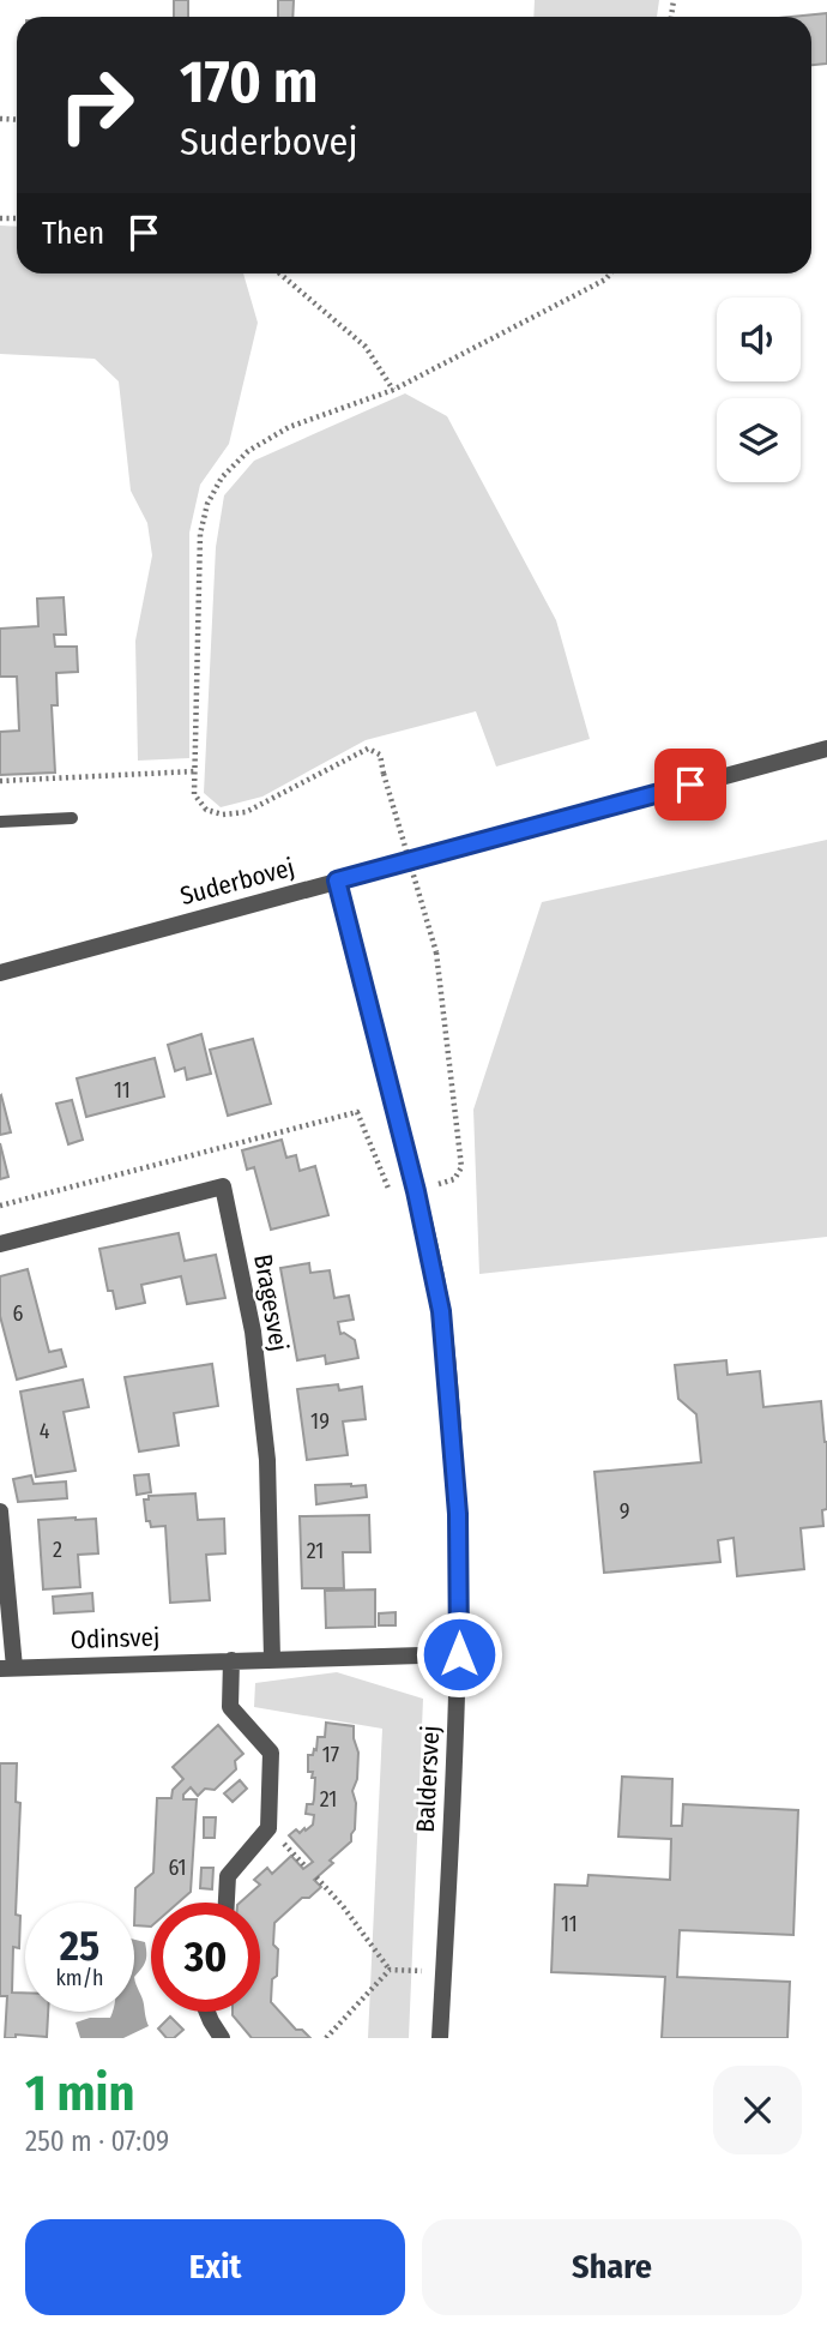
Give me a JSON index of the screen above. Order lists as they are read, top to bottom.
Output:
{
  "streets": {
    "street": [
      "Suderbovej",
      "Bragesvej",
      "Odinsvej",
      "Baldersvej"
    ]
  },
  "crossings": [
    ["Suderbovej", "Baldersvej"],
    ["Bragesvej", "Odinsvej"],
    ["Odinsvej", "Baldersvej"]
  ],
  "house_numbers": [
    "11",
    "6",
    "19",
    "4",
    "9",
    "2",
    "21",
    "17",
    "21",
    "61",
    "11"
  ],
  "page": {
    "turn": ["170 m", "Suderbovej"],
    "then": "Then",
    "speed": "25 km/h",
    "limit": "30",
    "heading": ["1 min", "250 m · 07:09"],
    "buttons": ["Exit", "Share"]
  }
}
